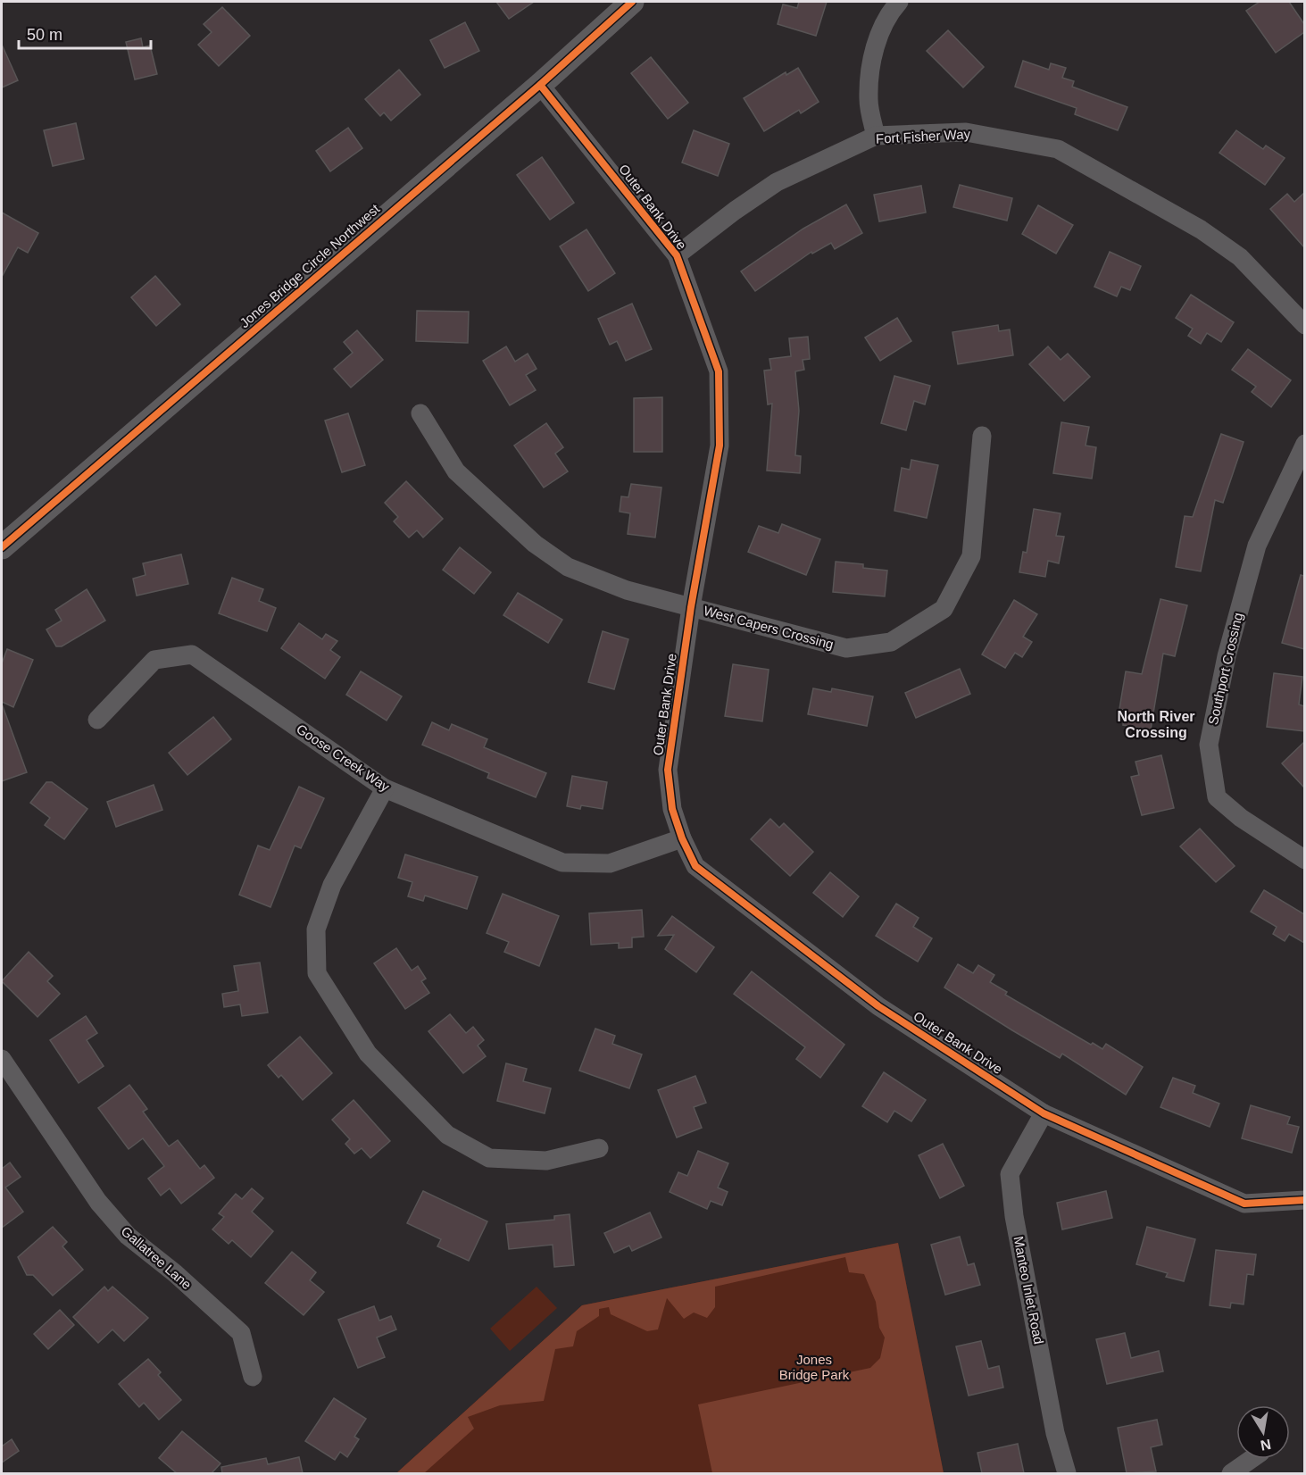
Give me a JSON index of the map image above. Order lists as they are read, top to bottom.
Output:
{
  "streets": {
    "street": [
      "Fort Fisher Way",
      "Outer Bank Drive",
      "Jones Bridge Circle Northwest",
      "West Capers Crossing",
      "Southport Crossing",
      "Goose Creek Way",
      "Gallatree Lane",
      "Manteo Inlet Road"
    ]
  },
  "crossings": [
    ["Fort Fisher Way", "Outer Bank Drive"],
    ["Outer Bank Drive", "Jones Bridge Circle Northwest"],
    ["Outer Bank Drive", "West Capers Crossing"],
    ["Outer Bank Drive", "Goose Creek Way"],
    ["Outer Bank Drive", "Manteo Inlet Road"]
  ],
  "districts": ["North River Crossing"],
  "parks": ["Jones Bridge Park"],
  "scale_bar": "50 m",
  "north": "bottom"
}
